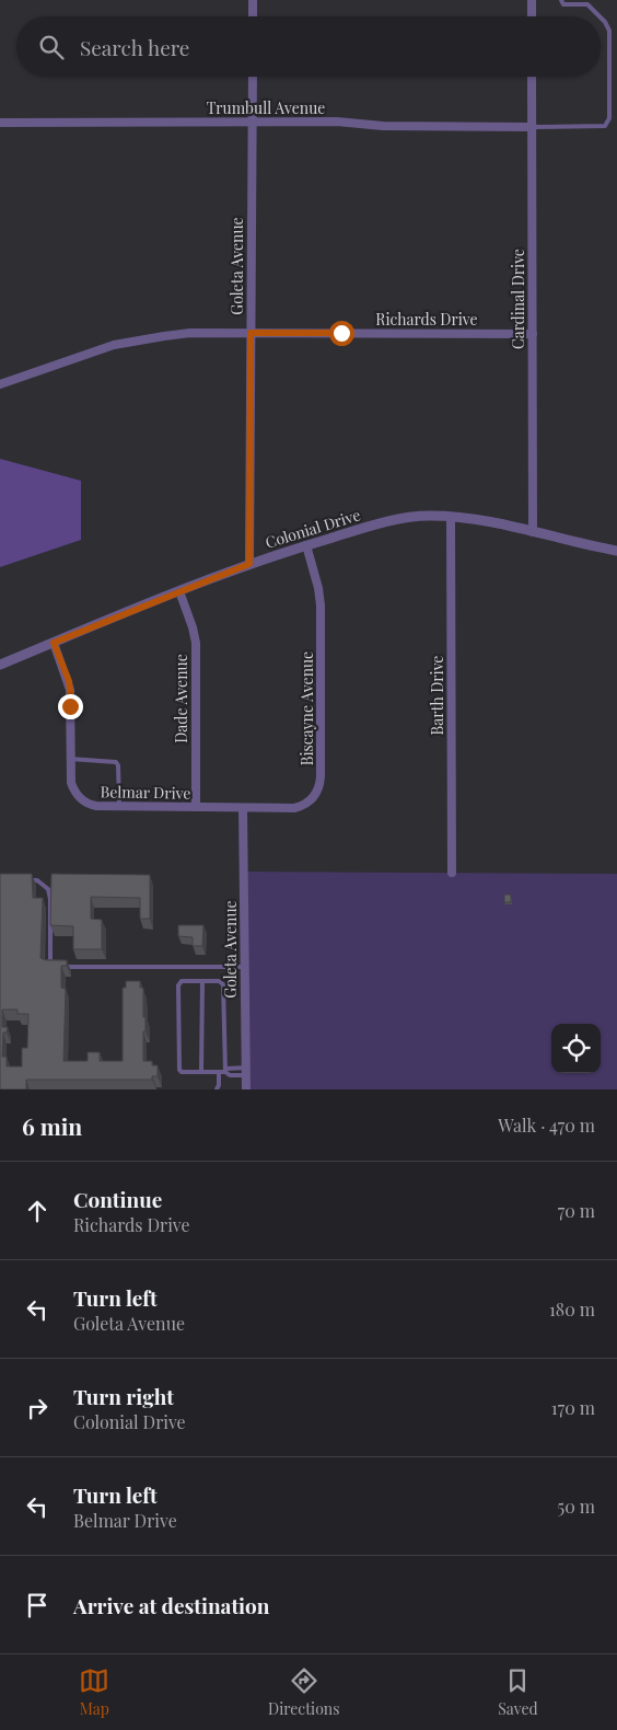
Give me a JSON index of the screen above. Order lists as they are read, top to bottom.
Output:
{
  "streets": {
    "street": [
      "Trumbull Avenue",
      "Goleta Avenue",
      "Cardinal Drive",
      "Richards Drive",
      "Colonial Drive",
      "Barth Drive",
      "Dade Avenue",
      "Biscayne Avenue",
      "Belmar Drive"
    ]
  },
  "crossings": [
    ["Trumbull Avenue", "Goleta Avenue"],
    ["Trumbull Avenue", "Cardinal Drive"],
    ["Goleta Avenue", "Richards Drive"],
    ["Goleta Avenue", "Colonial Drive"],
    ["Goleta Avenue", "Biscayne Avenue"],
    ["Goleta Avenue", "Belmar Drive"],
    ["Cardinal Drive", "Richards Drive"],
    ["Cardinal Drive", "Colonial Drive"],
    ["Colonial Drive", "Barth Drive"],
    ["Colonial Drive", "Dade Avenue"],
    ["Colonial Drive", "Biscayne Avenue"],
    ["Colonial Drive", "Belmar Drive"],
    ["Dade Avenue", "Belmar Drive"],
    ["Biscayne Avenue", "Belmar Drive"]
  ],
  "page": {
    "search": "Search here",
    "heading": ["6 min", "Walk · 470 m"],
    "list": [
      ["Continue", "Richards Drive", "70 m"],
      ["Turn left", "Goleta Avenue", "180 m"],
      ["Turn right", "Colonial Drive", "170 m"],
      ["Turn left", "Belmar Drive", "50 m"],
      "Arrive at destination"
    ],
    "nav": ["Map", "Directions", "Saved"]
  }
}
